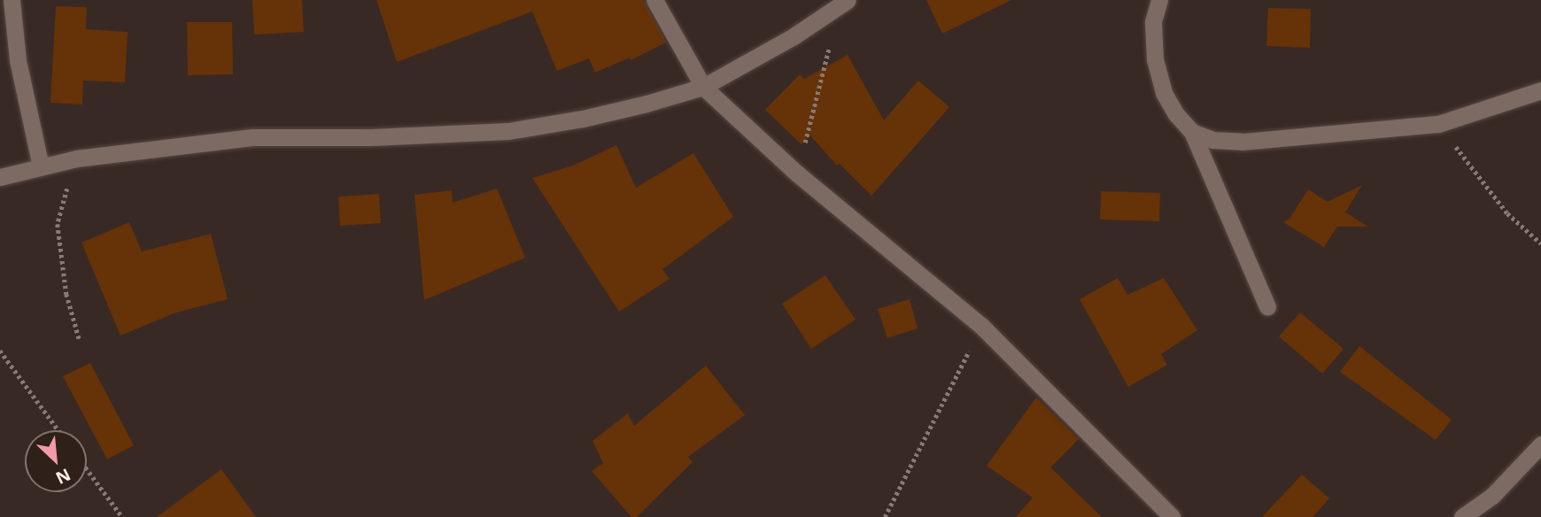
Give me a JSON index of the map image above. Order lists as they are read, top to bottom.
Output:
{
  "north": "bottom right"
}
